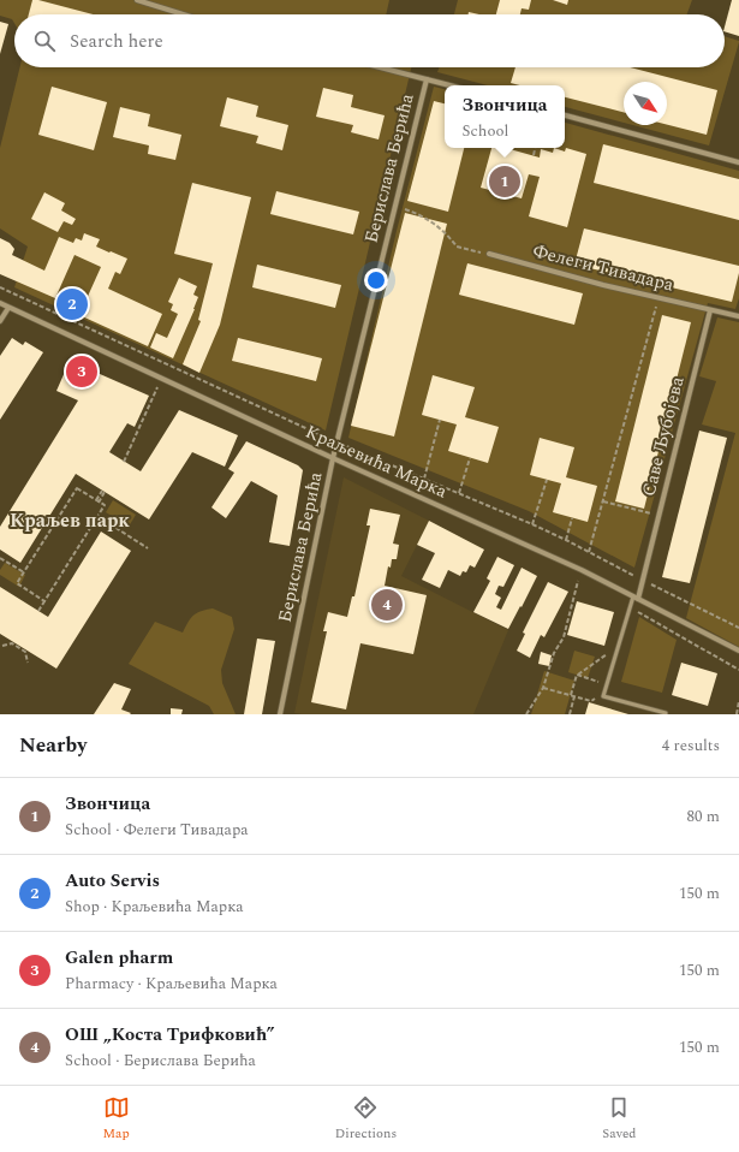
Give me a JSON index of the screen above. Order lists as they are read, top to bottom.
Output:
{
  "streets": {
    "street": [
      "Берислава Берића",
      "Фелеги Тивадара",
      "Саве Љубојева",
      "Краљевића Марка"
    ]
  },
  "crossings": [
    ["Берислава Берића", "Краљевића Марка"],
    ["Фелеги Тивадара", "Саве Љубојева"],
    ["Саве Љубојева", "Краљевића Марка"]
  ],
  "districts": ["Краљев парк"],
  "north": "bottom right",
  "page": {
    "search": "Search here",
    "popup": ["Звончица", "School"],
    "pins": [
      "1",
      "2",
      "3",
      "4"
    ],
    "heading": ["Nearby", "4 results"],
    "list": [
      {
        "mark": "1",
        "name": "Звончица",
        "note": "School · Фелеги Тивадара",
        "value": "80 m"
      },
      {
        "mark": "2",
        "name": "Auto Servis",
        "note": "Shop · Краљевића Марка",
        "value": "150 m"
      },
      {
        "mark": "3",
        "name": "Galen pharm",
        "note": "Pharmacy · Краљевића Марка",
        "value": "150 m"
      },
      {
        "mark": "4",
        "name": "ОШ „Коста Трифковић”",
        "note": "School · Берислава Берића",
        "value": "150 m"
      }
    ],
    "nav": ["Map", "Directions", "Saved"]
  }
}
